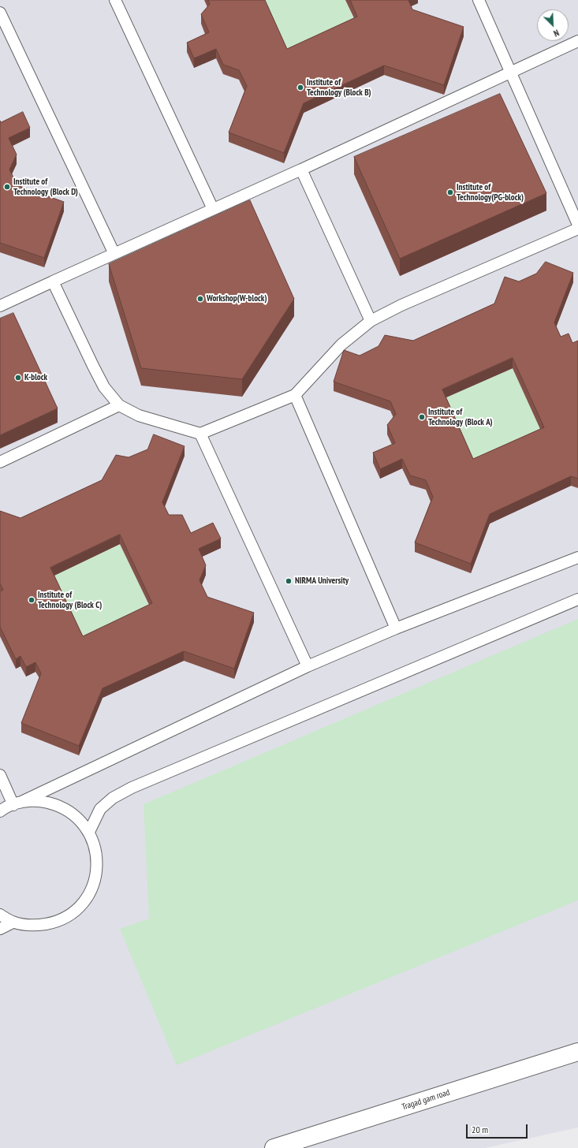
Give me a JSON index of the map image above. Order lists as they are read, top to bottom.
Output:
{
  "streets": {
    "street": ["Tragad gam road"]
  },
  "places": [
    "Institute of Technology (Block B)",
    "Institute of Technology (Block D)",
    "Institute of Technology(PG-block)",
    "Workshop(W-block)",
    "K-block",
    "Institute of Technology (Block A)",
    "NIRMA University",
    "Institute of Technology (Block C)"
  ],
  "scale_bar": "20 m",
  "north": "bottom right"
}
